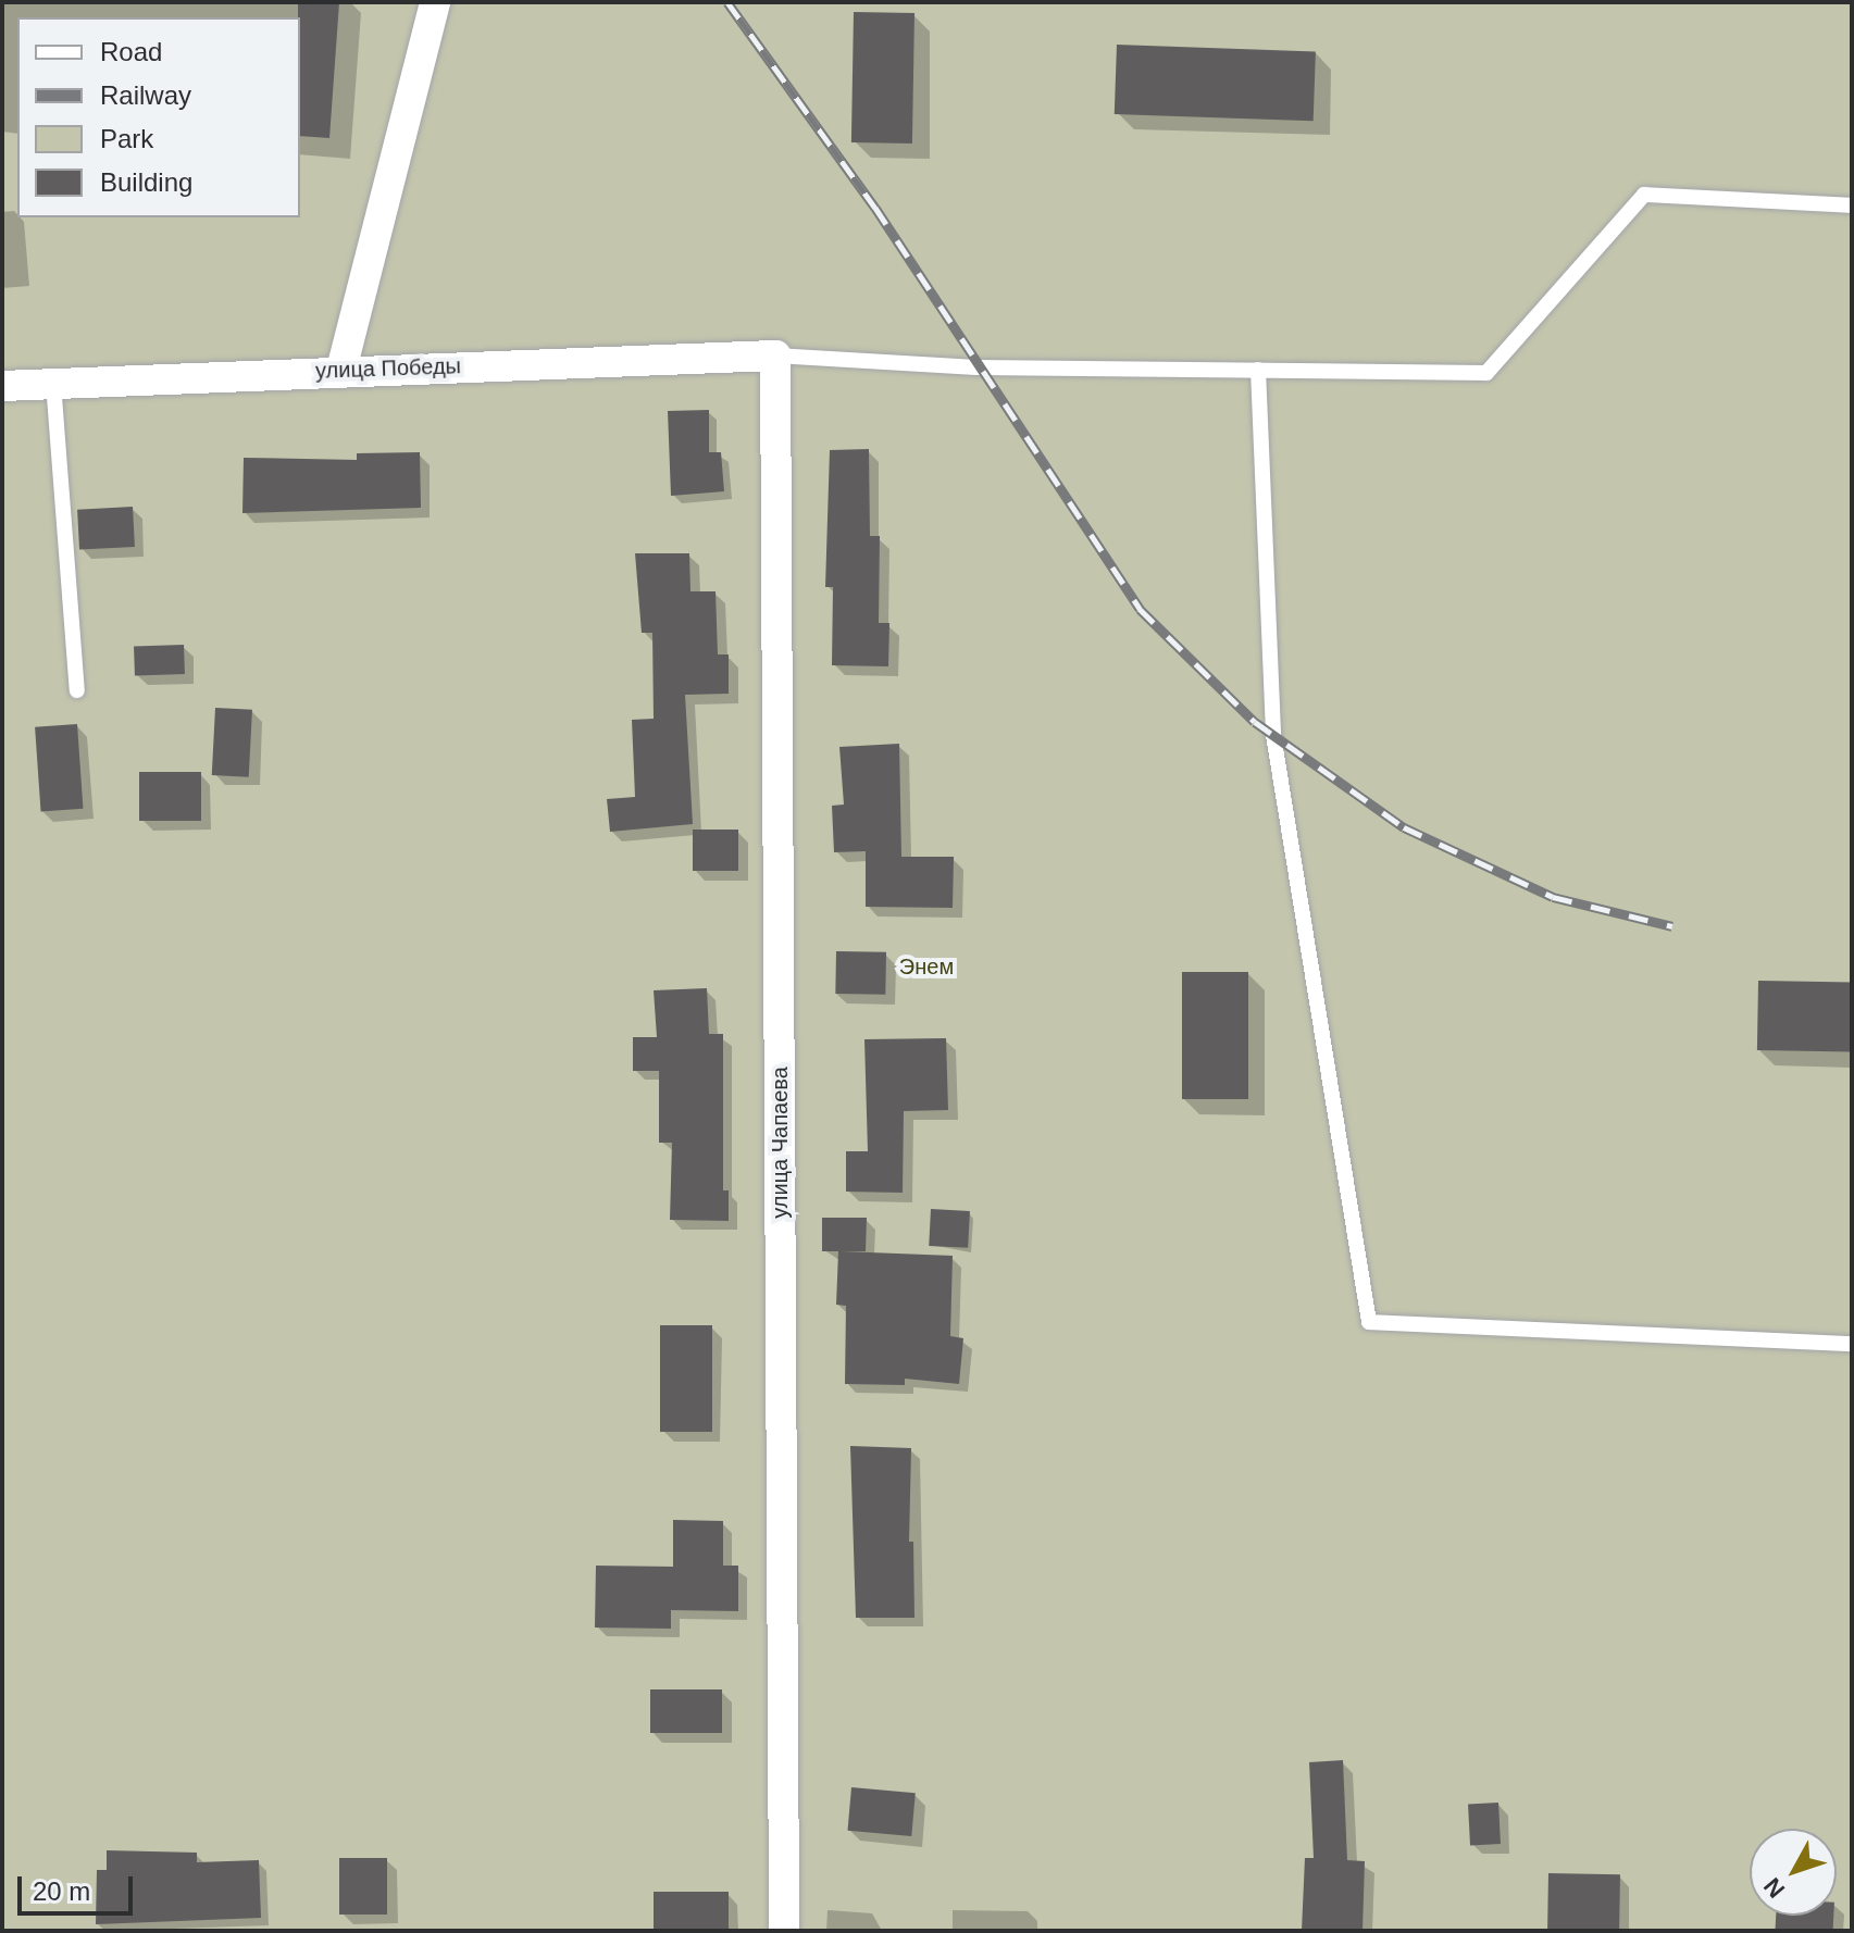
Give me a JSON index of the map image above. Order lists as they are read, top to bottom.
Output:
{
  "streets": {
    "street": ["улица Победы", "улица Чапаева"]
  },
  "crossings": [
    ["улица Победы", "улица Чапаева"]
  ],
  "parks": ["Энем"],
  "legend": [
    "Road",
    "Railway",
    "Park",
    "Building"
  ],
  "scale_bar": "20 m",
  "north": "bottom left"
}
